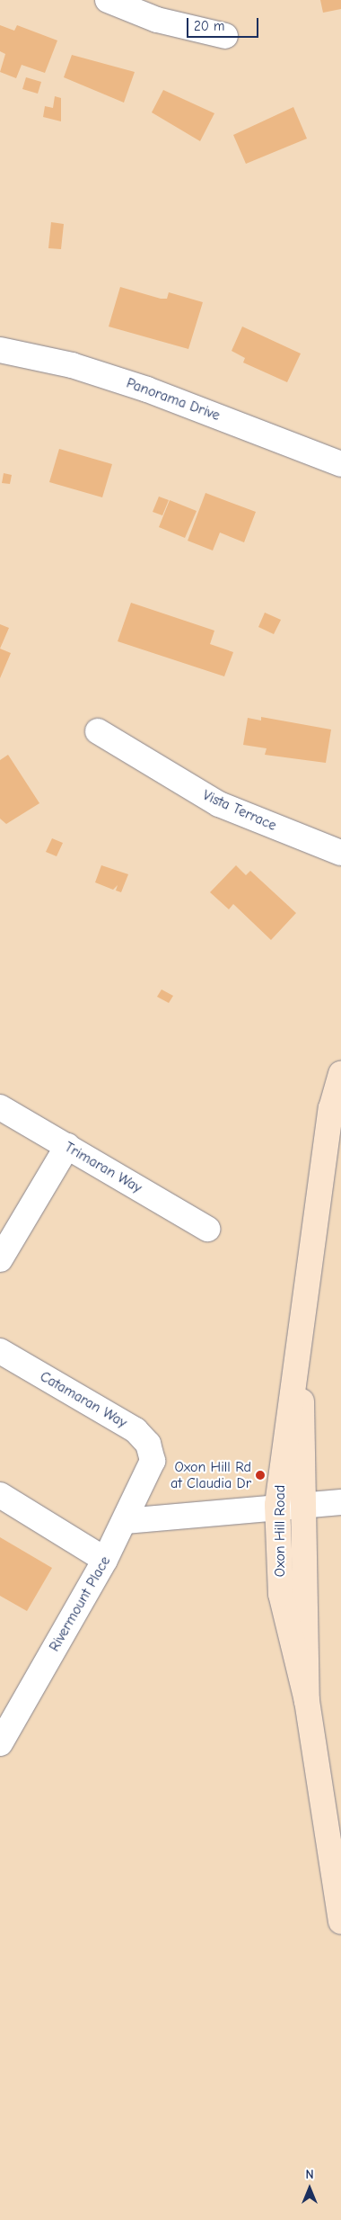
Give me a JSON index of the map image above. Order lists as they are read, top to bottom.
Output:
{
  "streets": {
    "main road": ["Oxon Hill Road"],
    "street": [
      "Panorama Drive",
      "Vista Terrace",
      "Trimaran Way",
      "Catamaran Way",
      "Rivermount Place"
    ]
  },
  "crossings": [
    ["Catamaran Way", "Rivermount Place"]
  ],
  "places": ["Oxon Hill Rd at Claudia Dr"],
  "scale_bar": "20 m",
  "north": "top"
}
